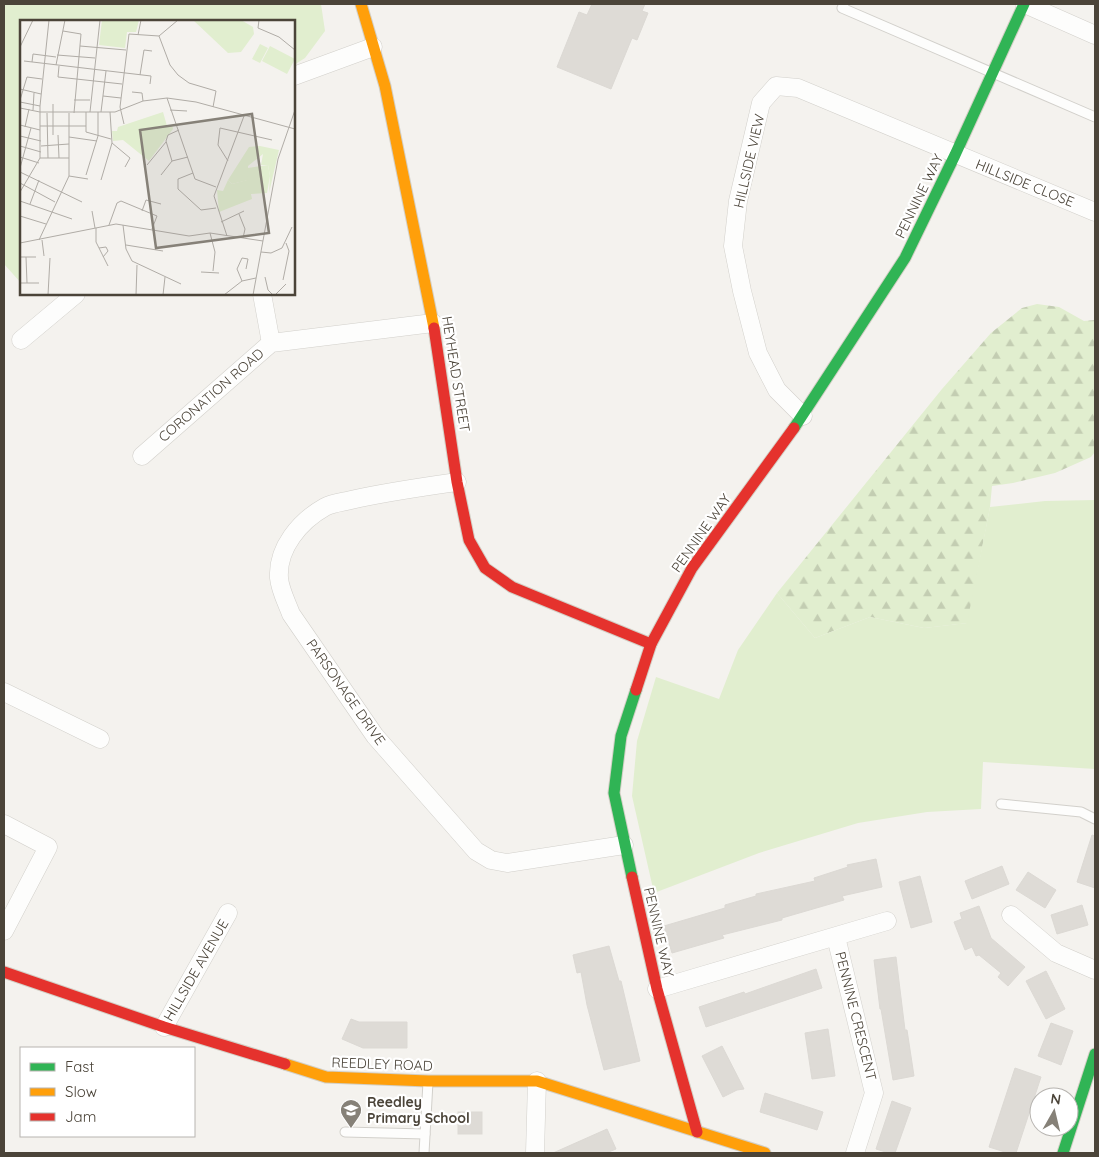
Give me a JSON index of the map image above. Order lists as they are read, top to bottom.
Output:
{
  "streets": {
    "street": [
      "HILLSIDE VIEW",
      "HILLSIDE CLOSE",
      "PENNINE WAY",
      "HEYHEAD STREET",
      "CORONATION ROAD",
      "PARSONAGE DRIVE",
      "HILLSIDE AVENUE",
      "PENNINE CRESCENT",
      "REEDLEY ROAD"
    ]
  },
  "crossings": [
    ["HILLSIDE VIEW", "HILLSIDE CLOSE"],
    ["HILLSIDE VIEW", "PENNINE WAY"],
    ["HILLSIDE CLOSE", "PENNINE WAY"],
    ["PENNINE WAY", "HEYHEAD STREET"],
    ["PENNINE WAY", "PARSONAGE DRIVE"],
    ["PENNINE WAY", "PENNINE CRESCENT"],
    ["PENNINE WAY", "REEDLEY ROAD"],
    ["HEYHEAD STREET", "CORONATION ROAD"],
    ["HEYHEAD STREET", "PARSONAGE DRIVE"],
    ["HILLSIDE AVENUE", "REEDLEY ROAD"]
  ],
  "places": {
    "school or university": ["Reedley Primary School"]
  },
  "legend": ["Fast", "Slow", "Jam"],
  "north": "top"
}
